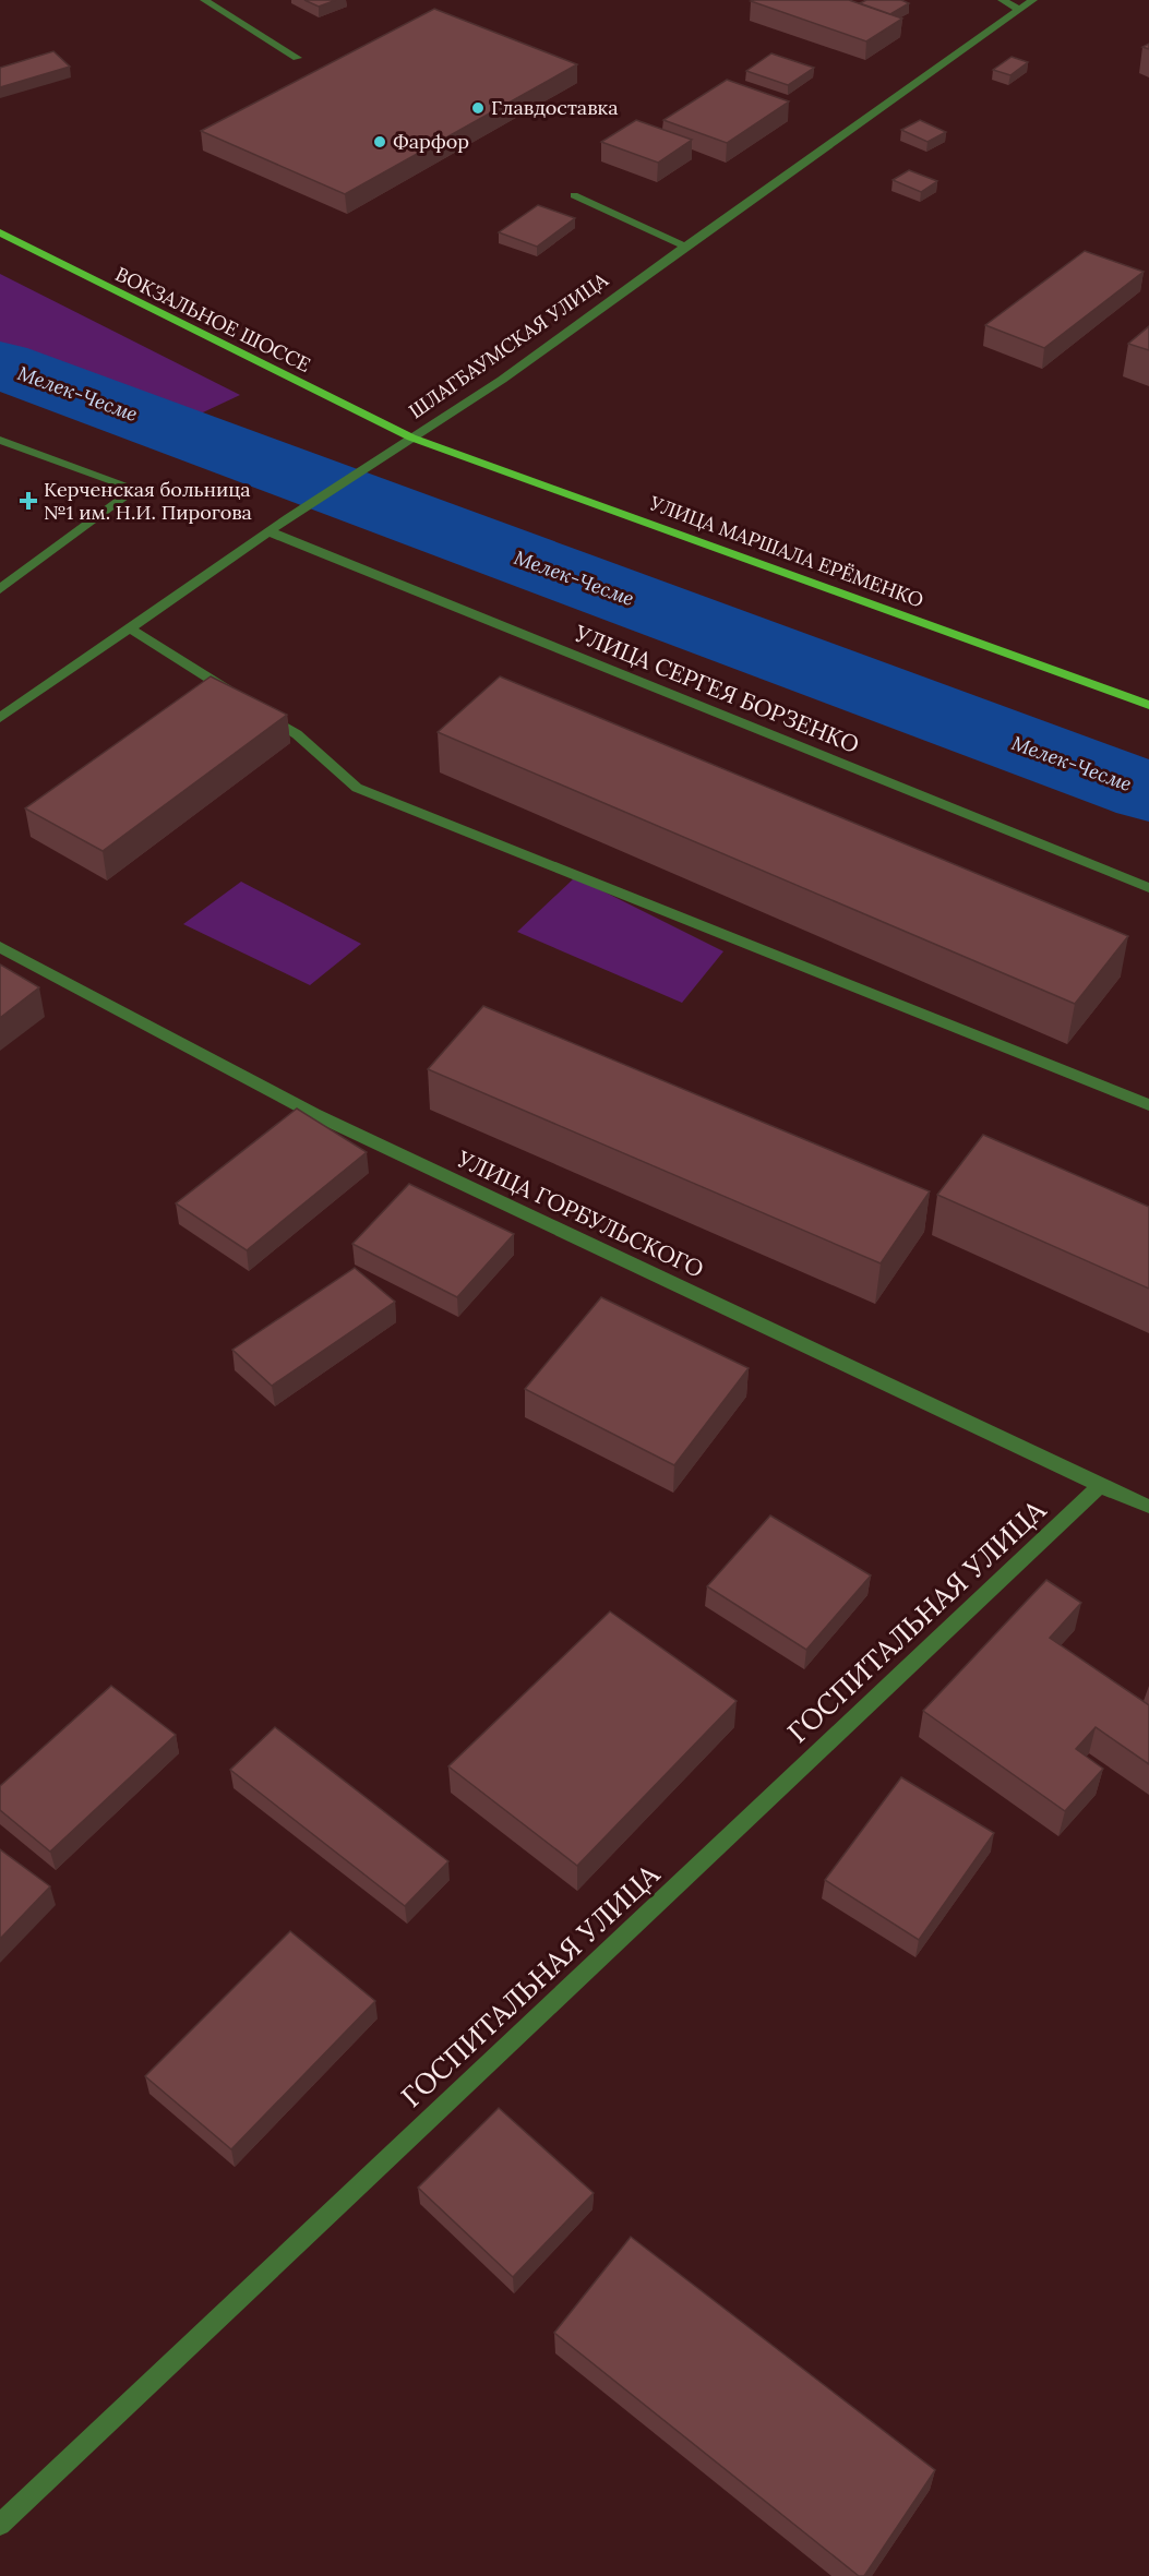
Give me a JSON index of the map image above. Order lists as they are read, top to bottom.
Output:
{
  "streets": {
    "main road": ["ВОКЗАЛЬНОЕ ШОССЕ", "УЛИЦА МАРШАЛА ЕРЁМЕНКО"],
    "street": [
      "ШЛАГБАУМСКАЯ УЛИЦА",
      "УЛИЦА СЕРГЕЯ БОРЗЕНКО",
      "УЛИЦА ГОРБУЛЬСКОГО",
      "ГОСПИТАЛЬНАЯ УЛИЦА"
    ]
  },
  "crossings": [
    ["ВОКЗАЛЬНОЕ ШОССЕ", "ШЛАГБАУМСКАЯ УЛИЦА"],
    ["ВОКЗАЛЬНОЕ ШОССЕ", "УЛИЦА МАРШАЛА ЕРЁМЕНКО"],
    ["ШЛАГБАУМСКАЯ УЛИЦА", "УЛИЦА МАРШАЛА ЕРЁМЕНКО"],
    ["ШЛАГБАУМСКАЯ УЛИЦА", "УЛИЦА СЕРГЕЯ БОРЗЕНКО"],
    ["УЛИЦА ГОРБУЛЬСКОГО", "ГОСПИТАЛЬНАЯ УЛИЦА"]
  ],
  "water": ["Мелек-Чесме"],
  "places": {
    "other": ["Главдоставка", "Фарфор"],
    "health": ["Керченская больница №1 им. Н.И. Пирогова"]
  }
}
